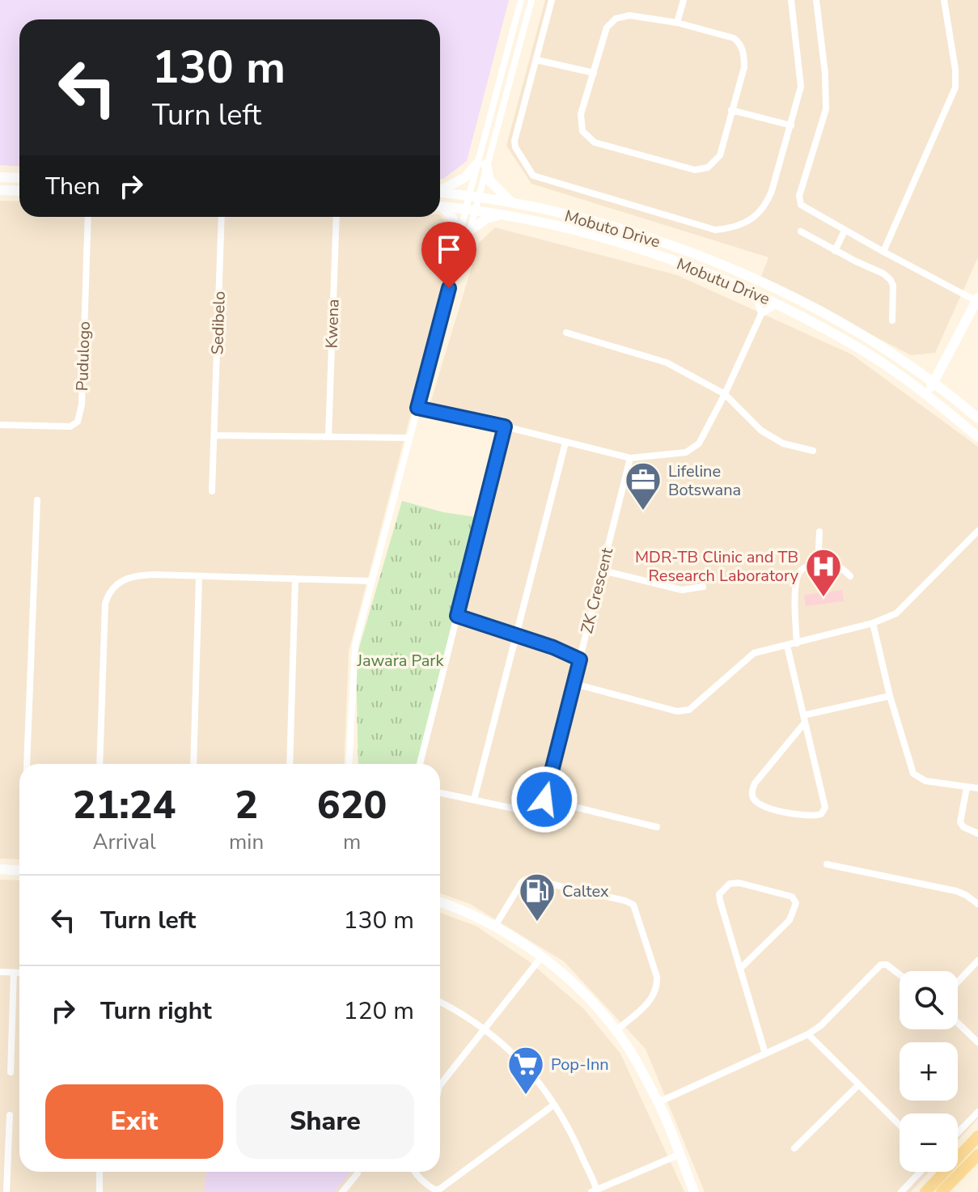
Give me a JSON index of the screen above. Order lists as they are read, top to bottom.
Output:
{
  "streets": {
    "main road": ["Mobuto Drive", "Mobutu Drive"],
    "street": [
      "Sedibelo",
      "Kwena",
      "Pudulogo",
      "ZK Crescent"
    ]
  },
  "parks": ["Jawara Park"],
  "places": {
    "office": ["Lifeline Botswana"],
    "hospital": ["MDR-TB Clinic and TB Research Laboratory"],
    "fuel station": ["Caltex"],
    "supermarket": ["Pop-Inn"]
  },
  "page": {
    "turn": ["130 m", "Turn left"],
    "then": "Then",
    "eta": [
      "21:24",
      "Arrival",
      "2",
      "min",
      "620",
      "m"
    ],
    "list": [
      {
        "name": "Turn left",
        "value": "130 m"
      },
      {
        "name": "Turn right",
        "value": "120 m"
      }
    ],
    "map_buttons": ["+", "−"],
    "buttons": ["Exit", "Share"]
  }
}
